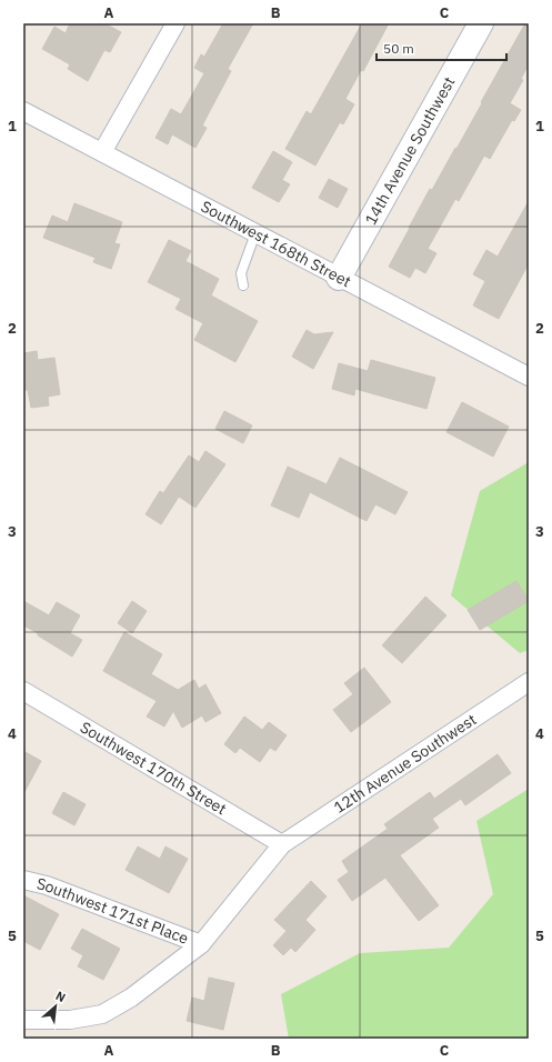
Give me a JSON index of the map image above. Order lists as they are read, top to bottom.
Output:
{
  "streets": {
    "street": [
      "14th Avenue Southwest",
      "Southwest 168th Street",
      "12th Avenue Southwest",
      "Southwest 170th Street",
      "Southwest 171st Place"
    ]
  },
  "crossings": [
    ["14th Avenue Southwest", "Southwest 168th Street"],
    ["12th Avenue Southwest", "Southwest 170th Street"],
    ["12th Avenue Southwest", "Southwest 171st Place"]
  ],
  "scale_bar": "50 m",
  "north": "top right",
  "grid": {
    "columns": ["A", "B", "C"],
    "rows": [
      "1",
      "2",
      "3",
      "4",
      "5"
    ]
  }
}
